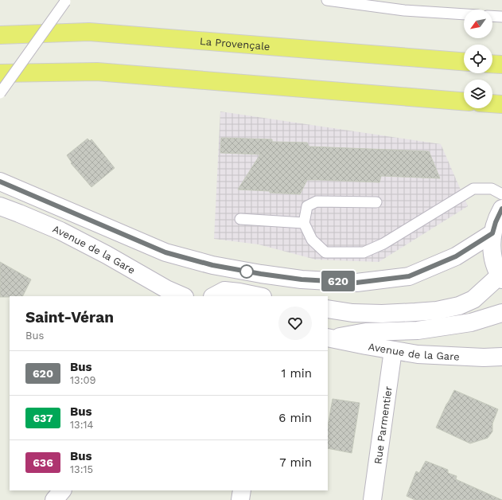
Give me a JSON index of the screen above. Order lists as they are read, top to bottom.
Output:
{
  "streets": {
    "highway": ["La Provençale"],
    "main road": ["Avenue de la Gare", "Rue Parmentier"]
  },
  "crossings": [
    ["Avenue de la Gare", "Rue Parmentier"]
  ],
  "lines": ["bus line 620"],
  "north": "bottom left",
  "page": {
    "on_map": "620",
    "heading": ["Saint-Véran", "Bus"],
    "list": [
      {
        "mark": "620",
        "name": "Bus",
        "note": "13:09",
        "value": "1 min"
      },
      {
        "mark": "637",
        "name": "Bus",
        "note": "13:14",
        "value": "6 min"
      },
      {
        "mark": "636",
        "name": "Bus",
        "note": "13:15",
        "value": "7 min"
      }
    ]
  }
}
